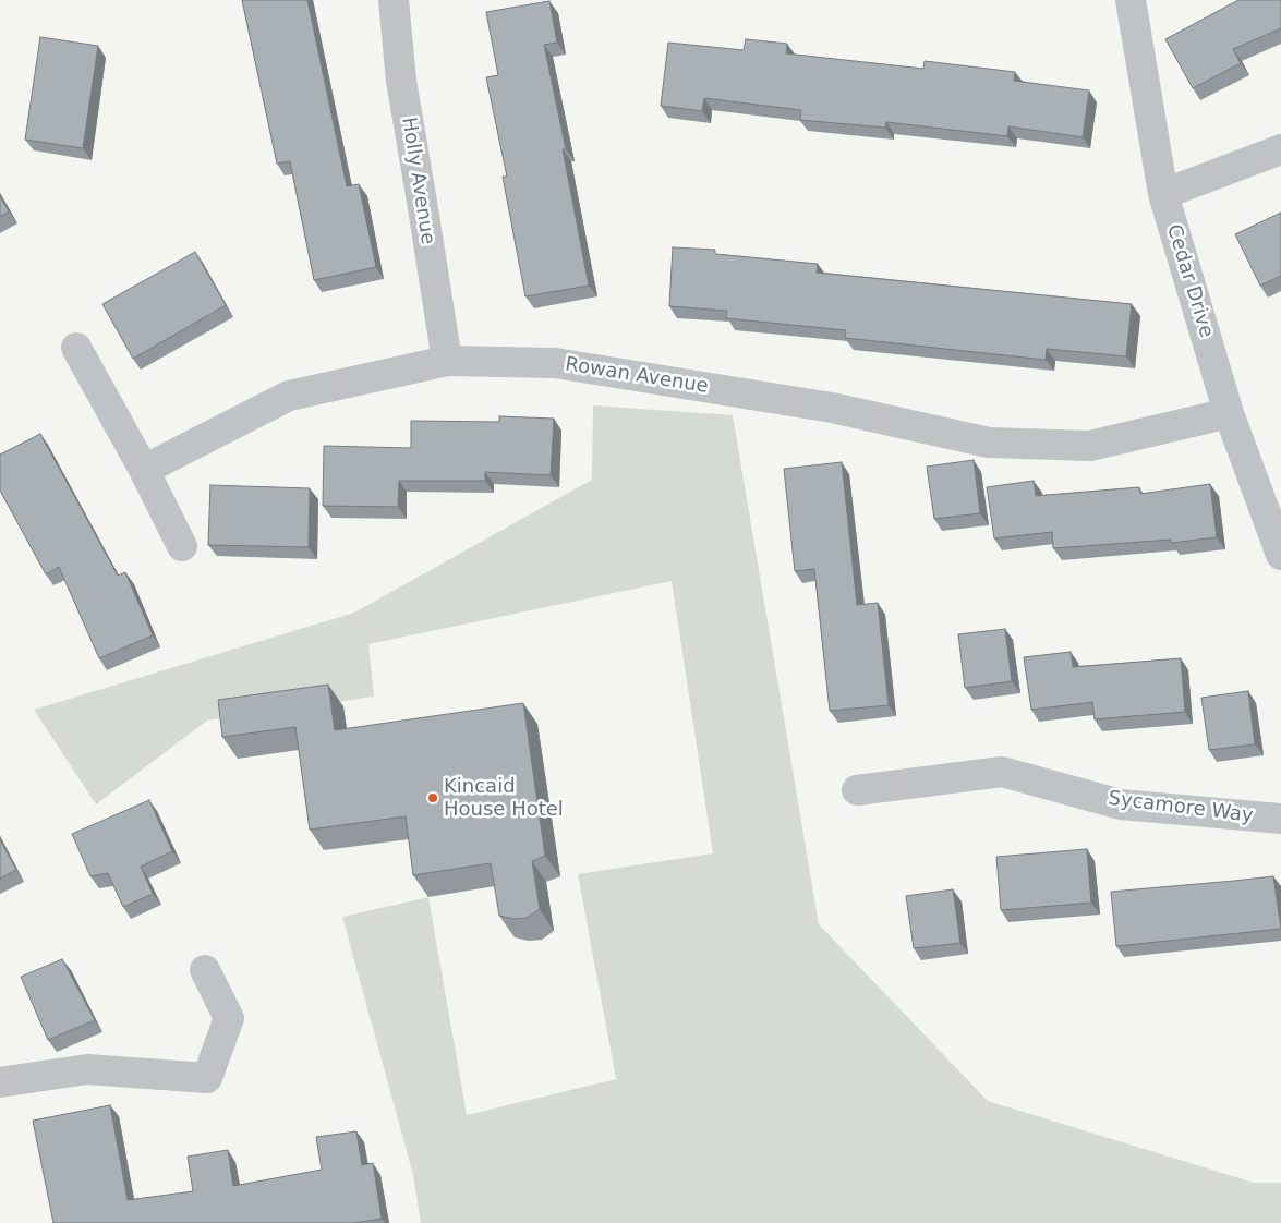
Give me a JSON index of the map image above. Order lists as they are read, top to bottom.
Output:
{
  "streets": {
    "street": [
      "Holly Avenue",
      "Cedar Drive",
      "Rowan Avenue",
      "Sycamore Way"
    ]
  },
  "crossings": [
    ["Holly Avenue", "Rowan Avenue"],
    ["Cedar Drive", "Rowan Avenue"]
  ],
  "places": ["Kincaid House Hotel"]
}
